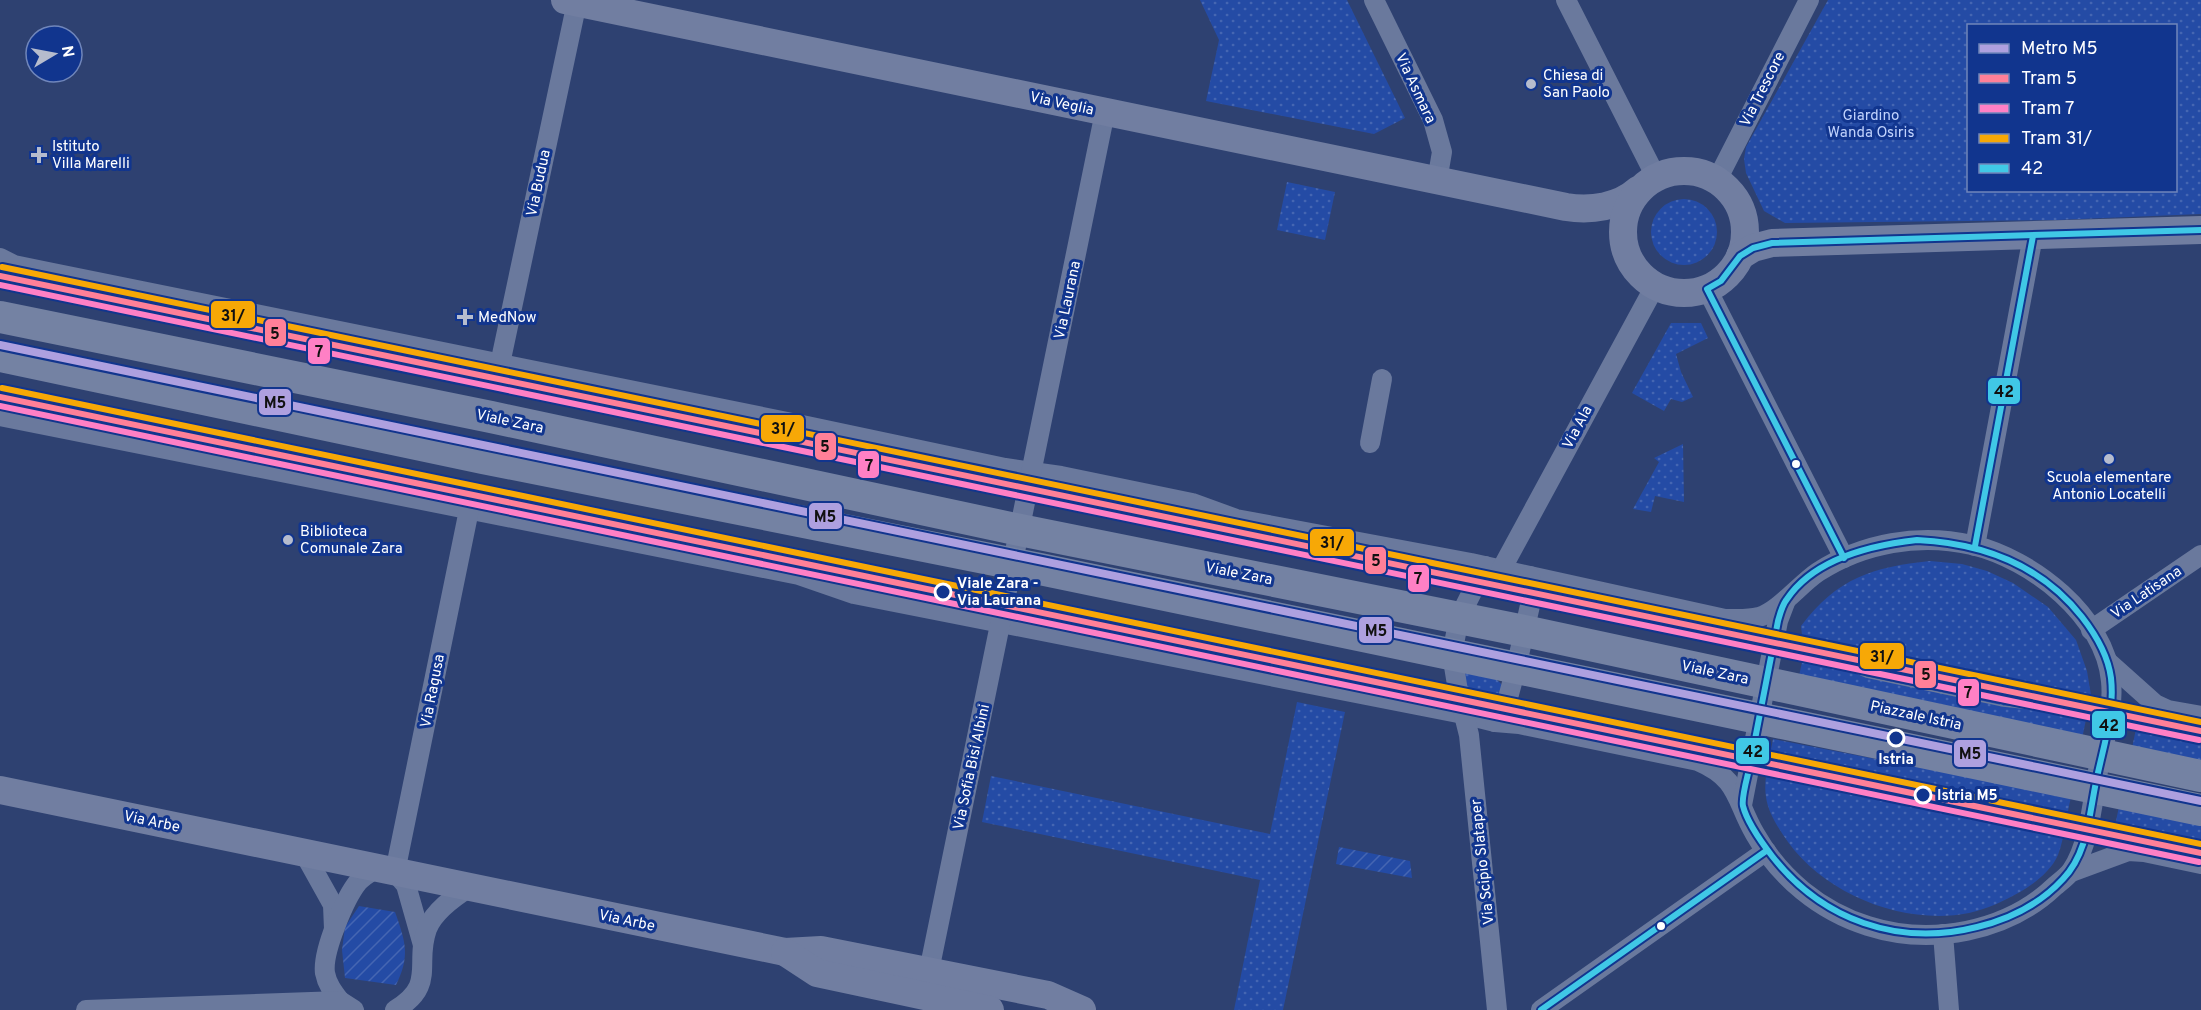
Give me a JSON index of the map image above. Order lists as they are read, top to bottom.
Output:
{
  "streets": {
    "main road": ["Viale Zara", "Piazzale Istria"],
    "street": [
      "Via Asmara",
      "Via Trescore",
      "Via Veglia",
      "Via Budua",
      "Via Laurana",
      "Via Ala",
      "Via Latisana",
      "Via Ragusa",
      "Via Sofia Bisi Albini",
      "Via Arbe",
      "Via Scipio Slataper"
    ]
  },
  "crossings": [
    ["Via Asmara", "Via Veglia"],
    ["Via Trescore", "Via Veglia"],
    ["Via Trescore", "Via Ala"],
    ["Via Veglia", "Via Budua"],
    ["Via Veglia", "Via Laurana"],
    ["Via Veglia", "Via Ala"],
    ["Viale Zara", "Piazzale Istria"],
    ["Viale Zara", "Via Sofia Bisi Albini"],
    ["Via Ragusa", "Via Arbe"],
    ["Via Sofia Bisi Albini", "Via Arbe"]
  ],
  "parks": ["Giardino Wanda Osiris"],
  "places": {
    "other": [
      "Chiesa di San Paolo",
      "Scuola elementare Antonio Locatelli",
      "Biblioteca Comunale Zara",
      "Viale Zara - Via Laurana",
      "Istria",
      "Istria M5"
    ],
    "health": ["Istituto Villa Marelli", "MedNow"]
  },
  "lines": [
    "transit line 42",
    "tram line 31/",
    "tram line 5",
    "tram line 7",
    "metro line M5"
  ],
  "legend": [
    "Metro M5",
    "Tram 5",
    "Tram 7",
    "Tram 31/",
    "42"
  ],
  "north": "right"
}
